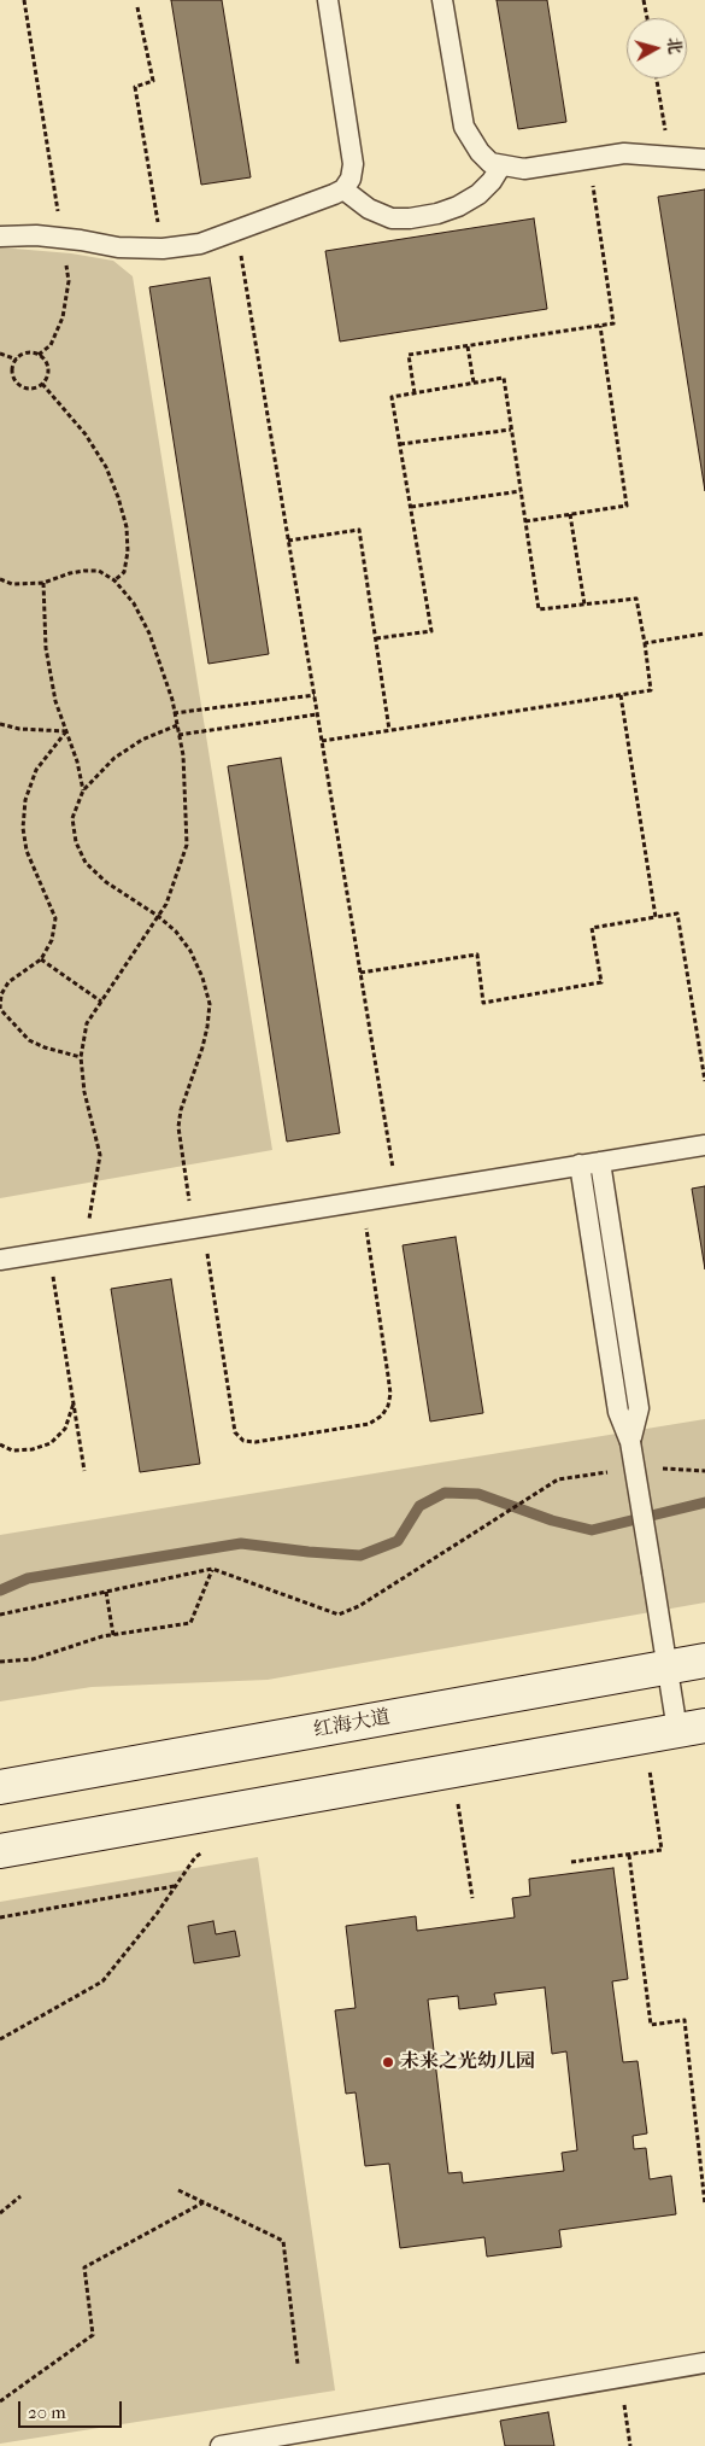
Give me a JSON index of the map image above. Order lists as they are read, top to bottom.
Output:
{
  "streets": {
    "main road": ["红海大道"]
  },
  "places": ["未来之光幼儿园"],
  "scale_bar": "20 m",
  "north": "right"
}
